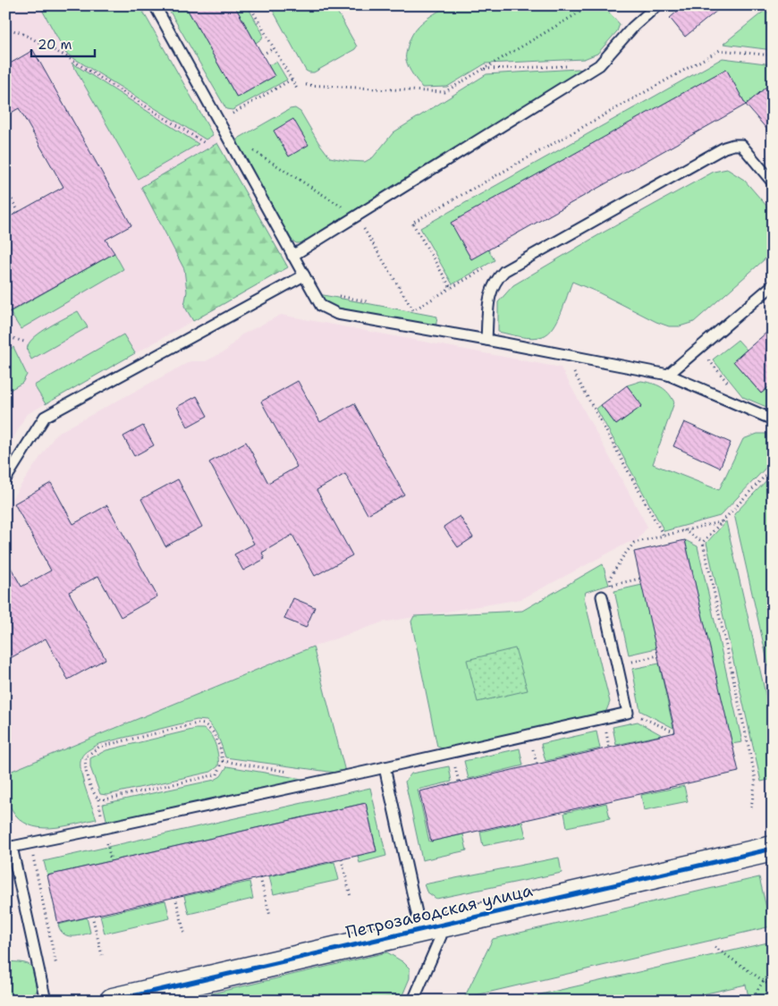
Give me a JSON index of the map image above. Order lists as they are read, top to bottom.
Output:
{
  "streets": {
    "street": ["Петрозаводская улица"]
  },
  "scale_bar": "20 m"
}
